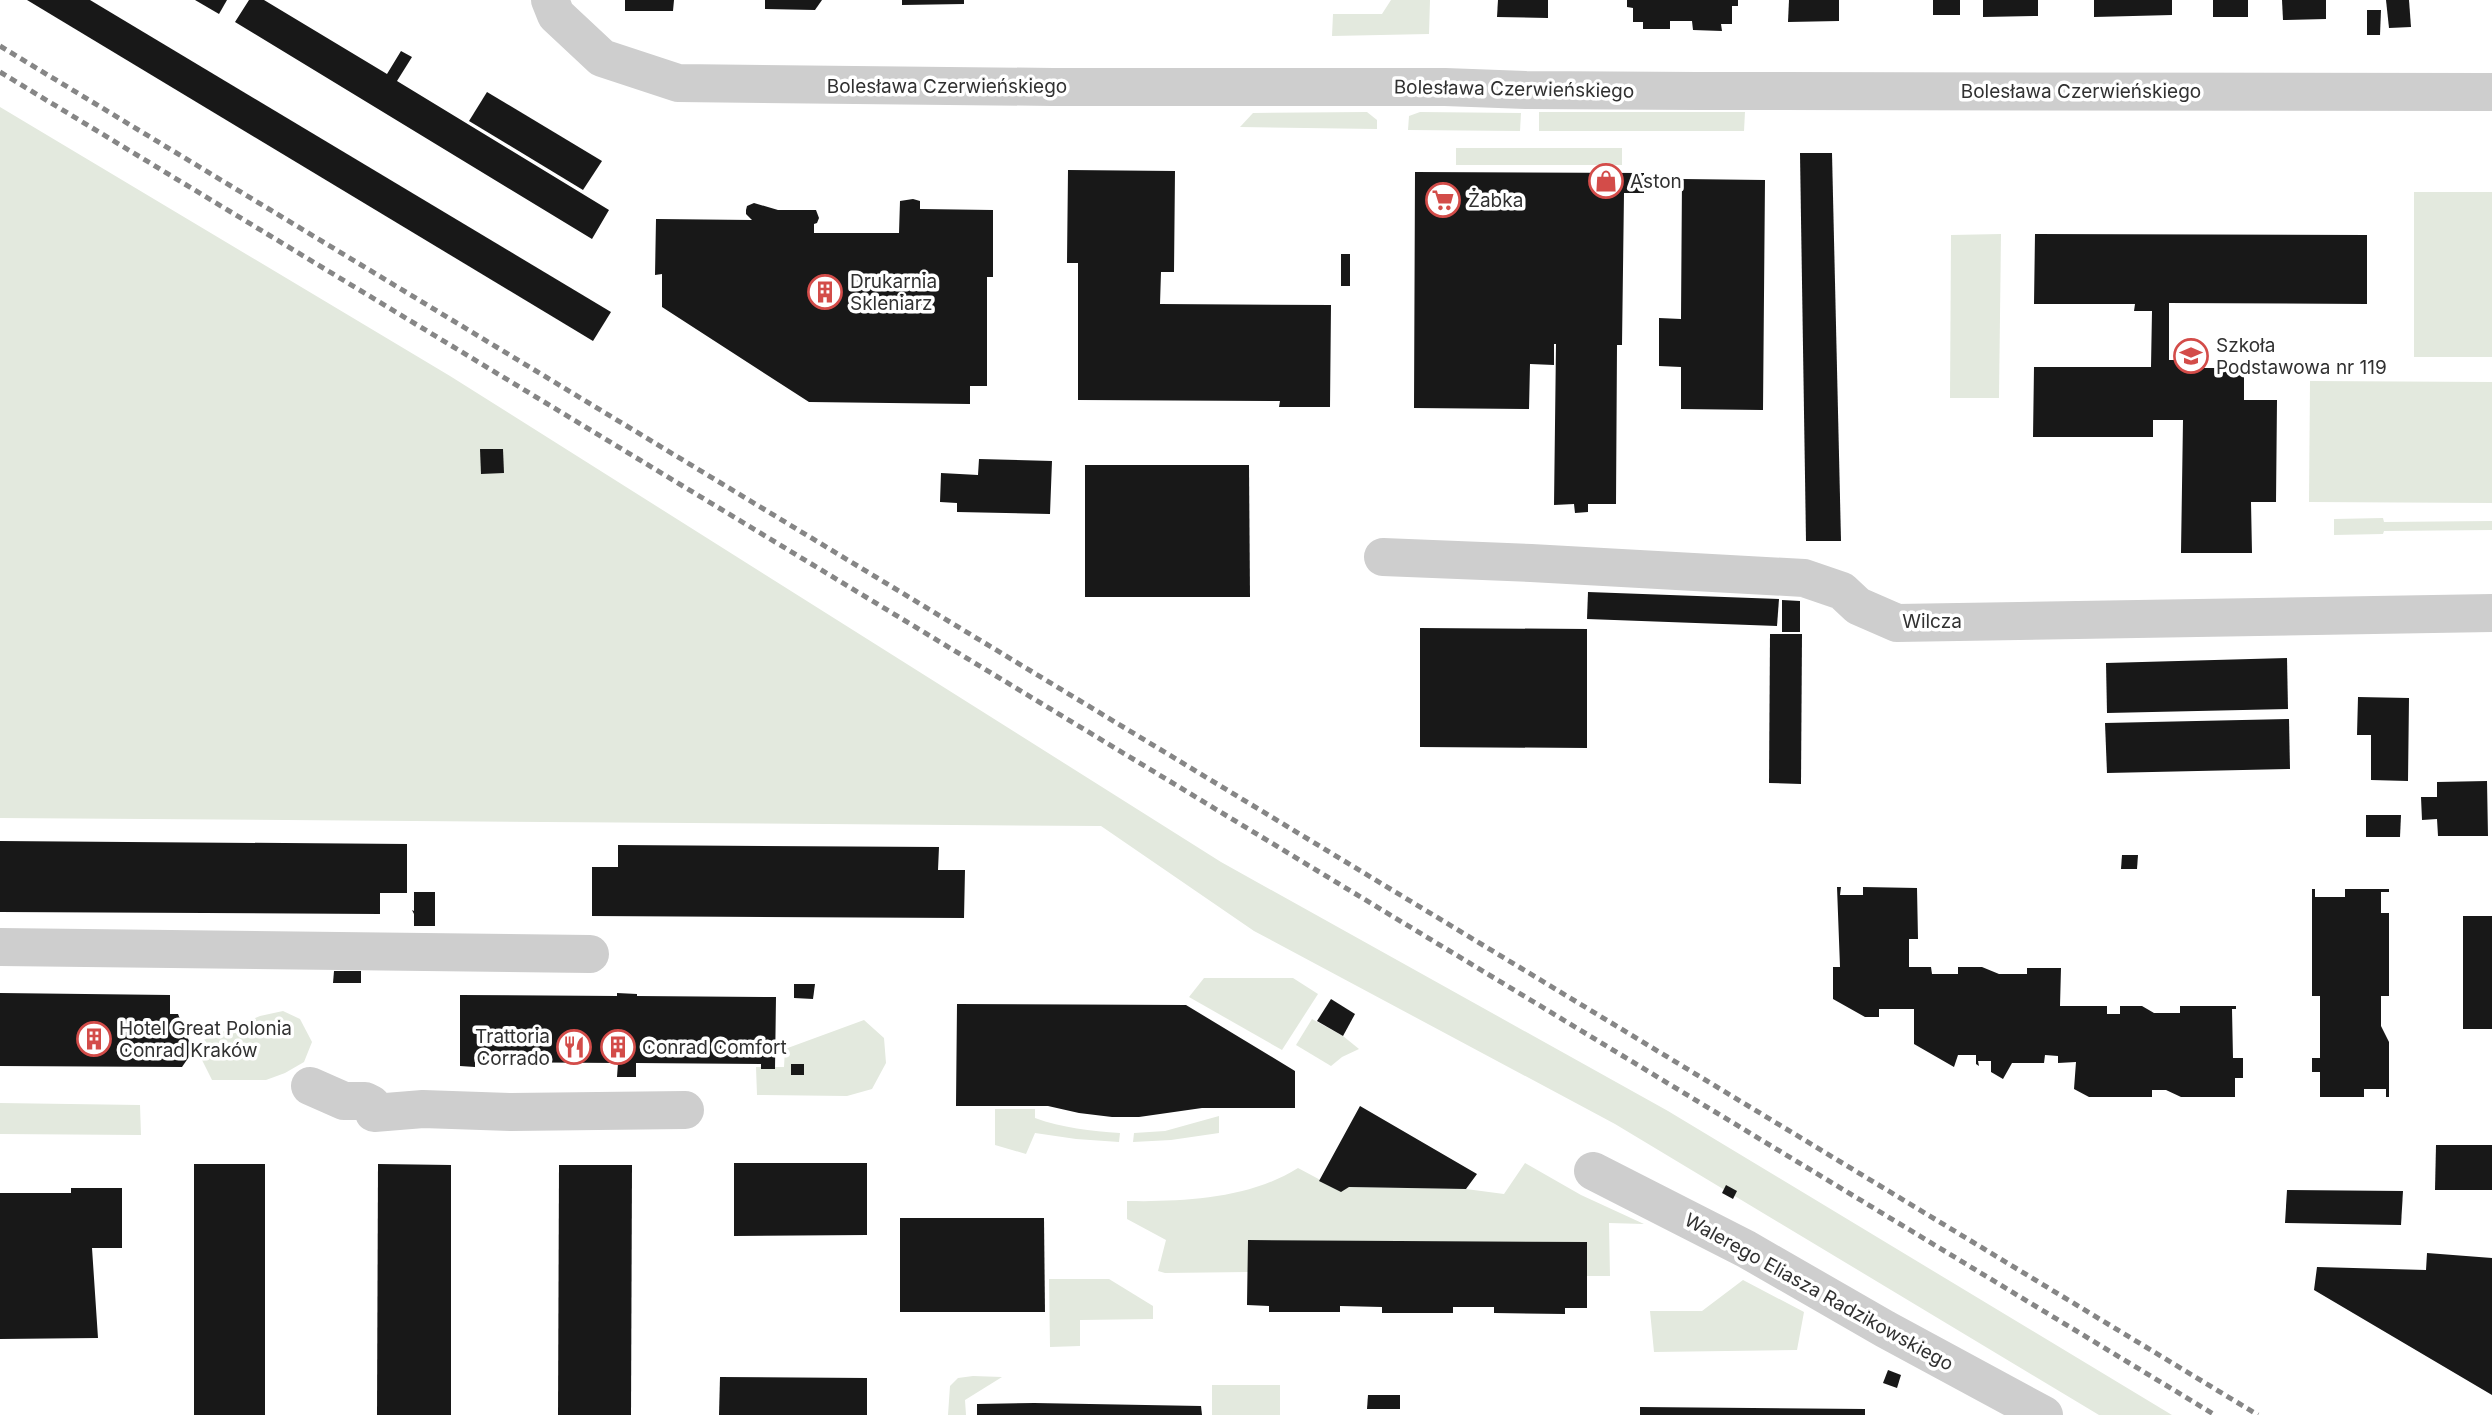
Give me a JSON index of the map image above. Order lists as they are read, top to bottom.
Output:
{
  "streets": {
    "street": ["Bolesława Czerwieńskiego", "Wilcza", "Walerego Eliasza Radzikowskiego"]
  },
  "places": {
    "shop": ["Aston"],
    "supermarket": ["Żabka"],
    "building": ["Drukarnia Skleniarz", "Hotel Great Polonia Conrad Kraków", "Conrad Comfort"],
    "school or university": ["Szkoła Podstawowa nr 119"],
    "restaurant": ["Trattoria Corrado"]
  }
}
